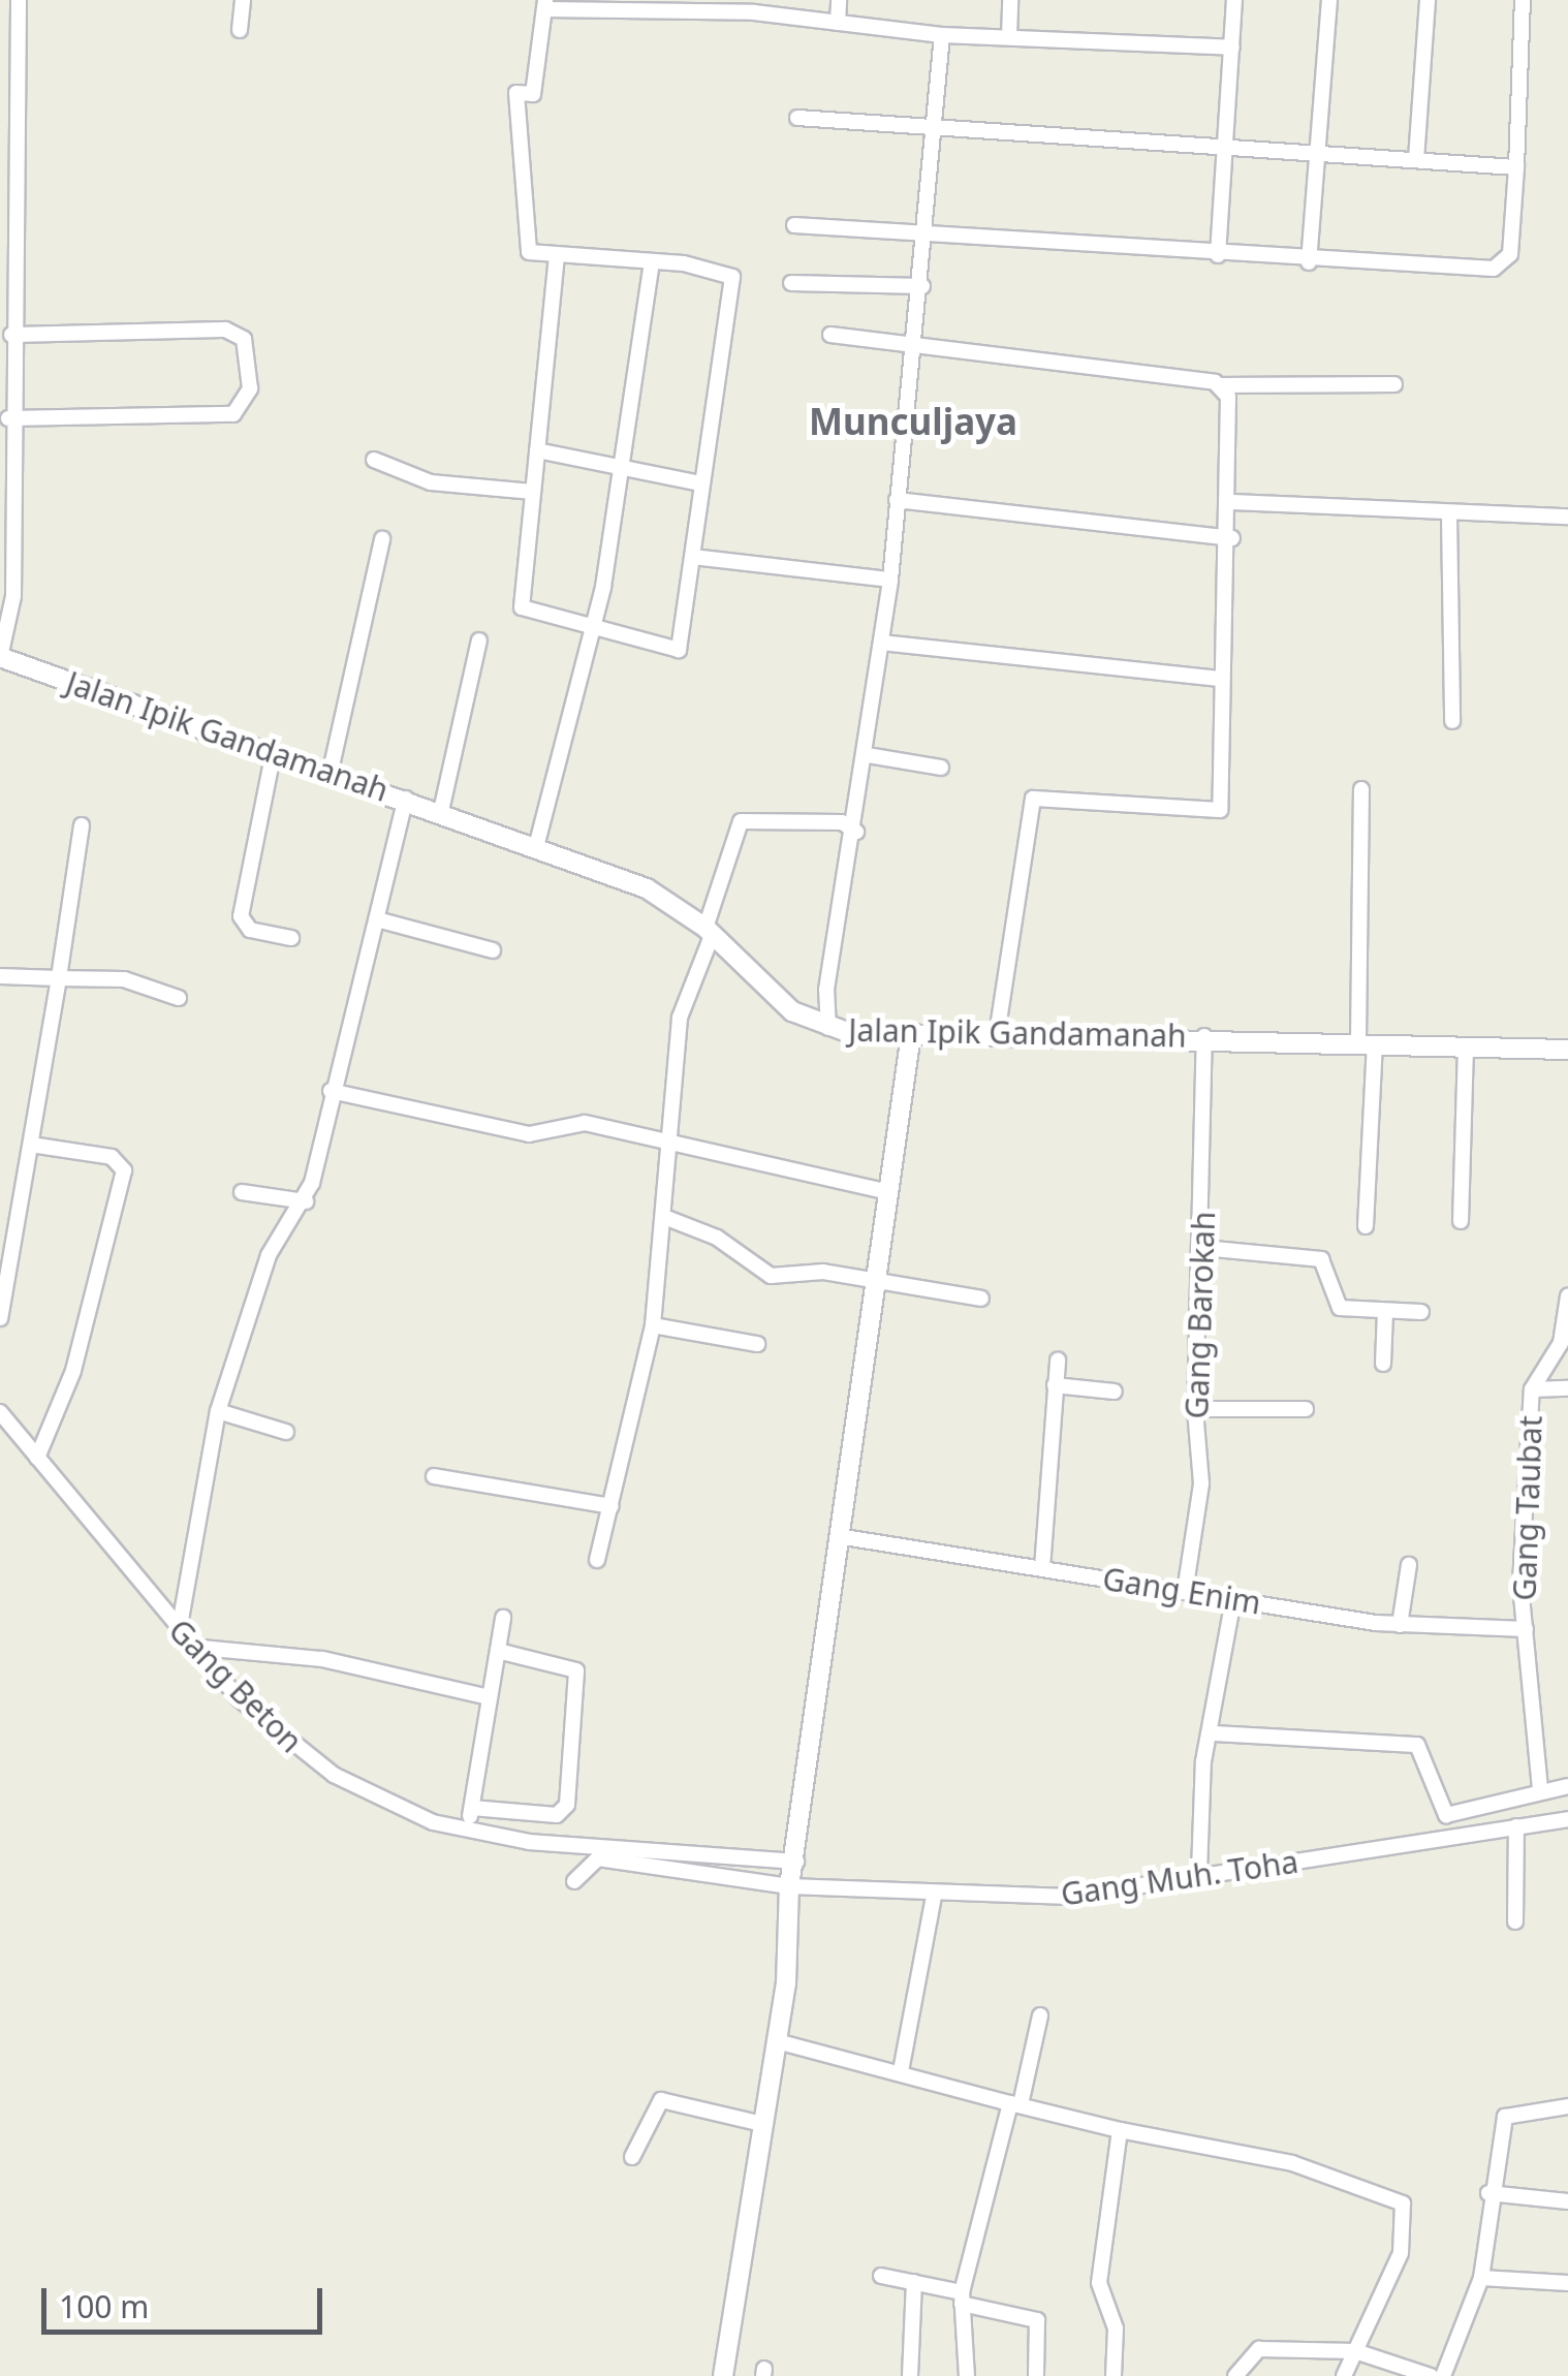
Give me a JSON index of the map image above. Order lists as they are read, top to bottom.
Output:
{
  "streets": {
    "street": [
      "Jalan Ipik Gandamanah",
      "Gang Barokah",
      "Gang Taubat",
      "Gang Enim",
      "Gang Beton",
      "Gang Muh. Toha"
    ]
  },
  "crossings": [
    ["Jalan Ipik Gandamanah", "Gang Barokah"],
    ["Gang Barokah", "Gang Enim"],
    ["Gang Taubat", "Gang Enim"]
  ],
  "districts": ["Munculjaya"],
  "scale_bar": "100 m"
}
